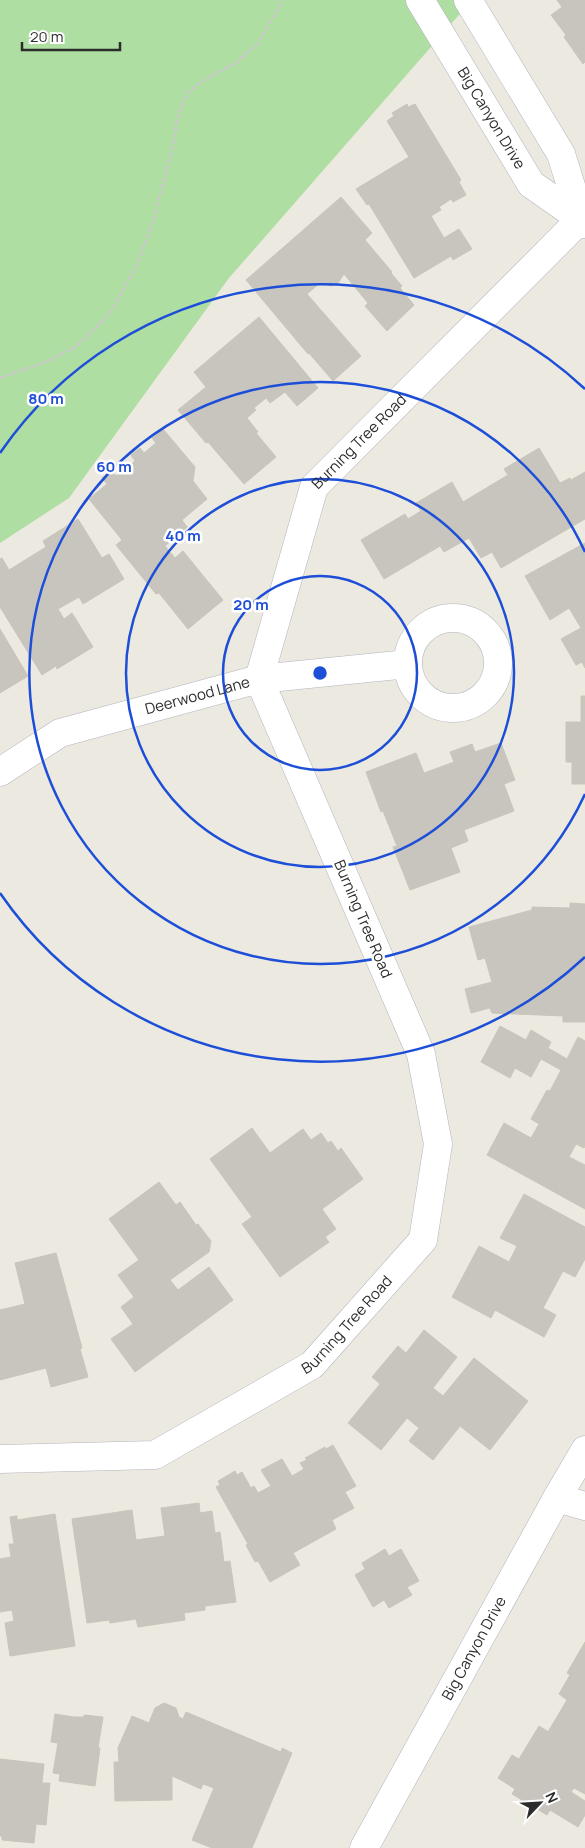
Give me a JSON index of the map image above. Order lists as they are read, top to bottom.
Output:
{
  "streets": {
    "street": ["Big Canyon Drive", "Burning Tree Road", "Deerwood Lane"]
  },
  "crossings": [
    ["Big Canyon Drive", "Burning Tree Road"],
    ["Burning Tree Road", "Deerwood Lane"]
  ],
  "scale_bar": "20 m",
  "north": "top right",
  "rings": [
    "80 m",
    "60 m",
    "40 m",
    "20 m"
  ]
}
